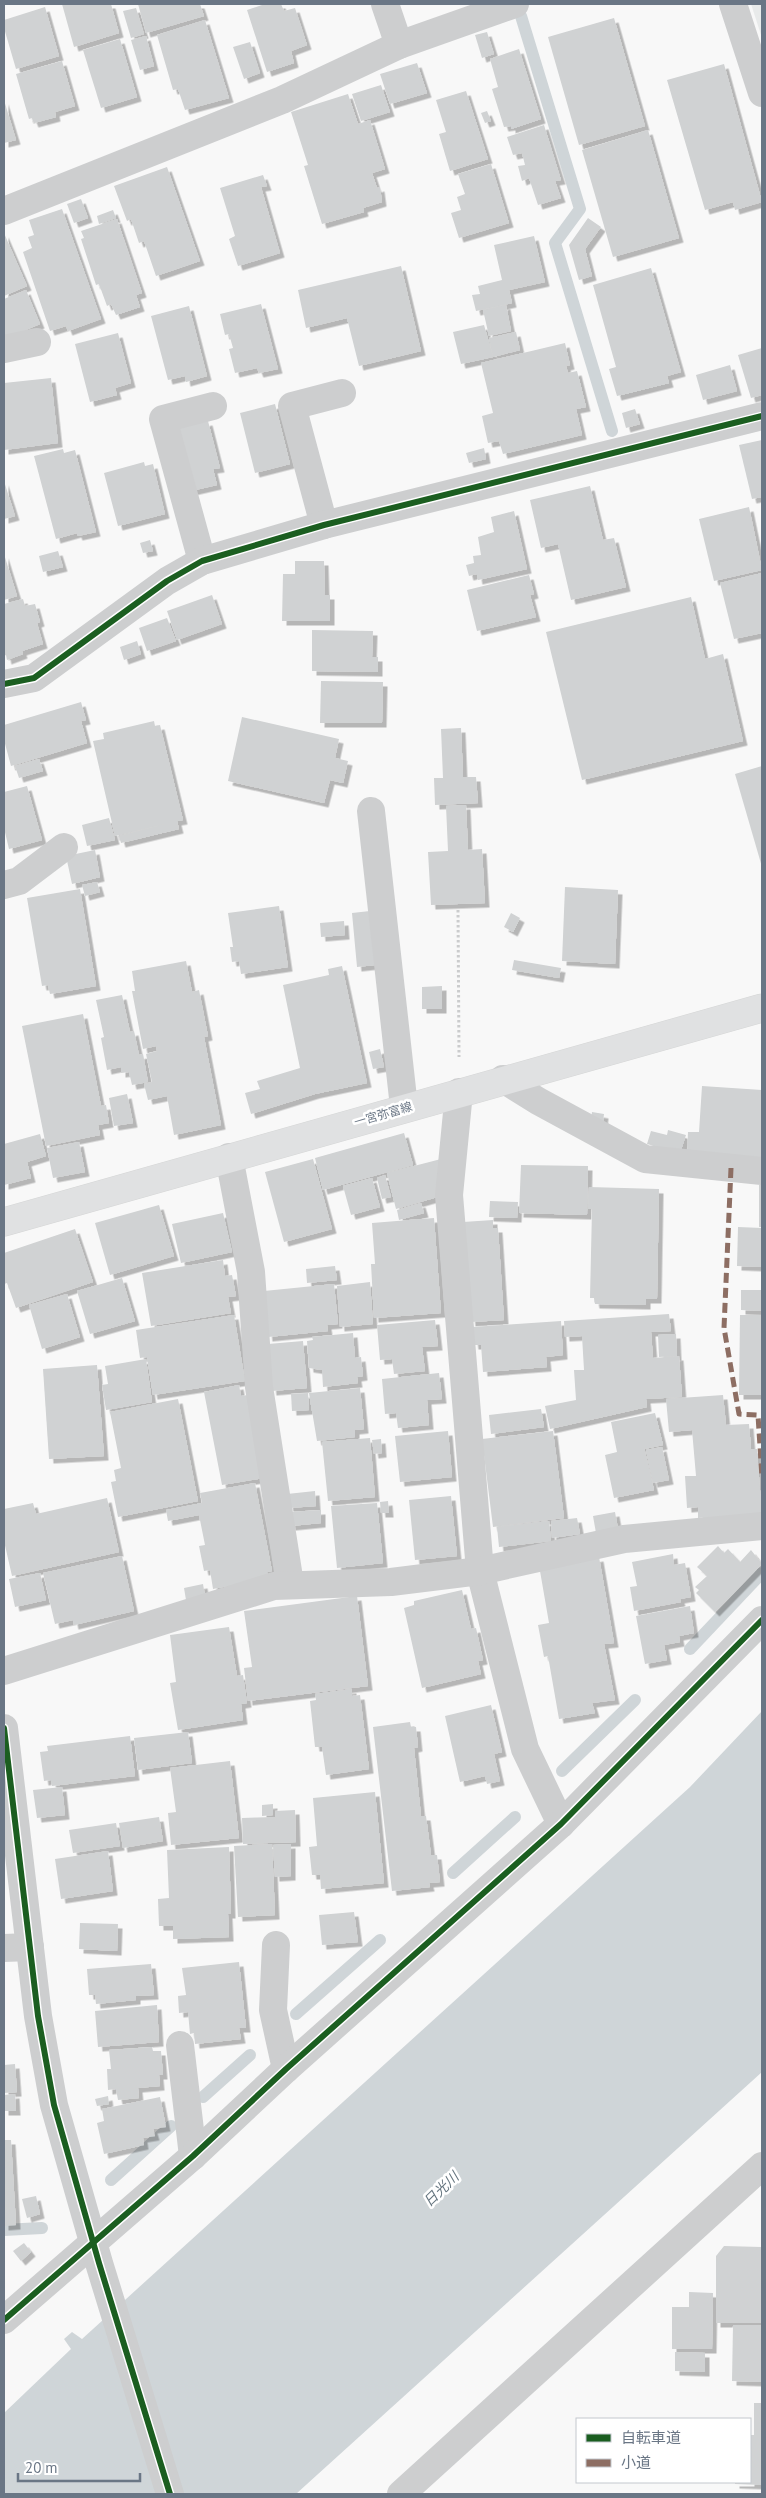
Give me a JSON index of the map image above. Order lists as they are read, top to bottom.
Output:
{
  "streets": {
    "main road": ["一宮弥富線"]
  },
  "water": ["日光川"],
  "legend": ["自転車道", "小道"],
  "scale_bar": "20 m"
}
